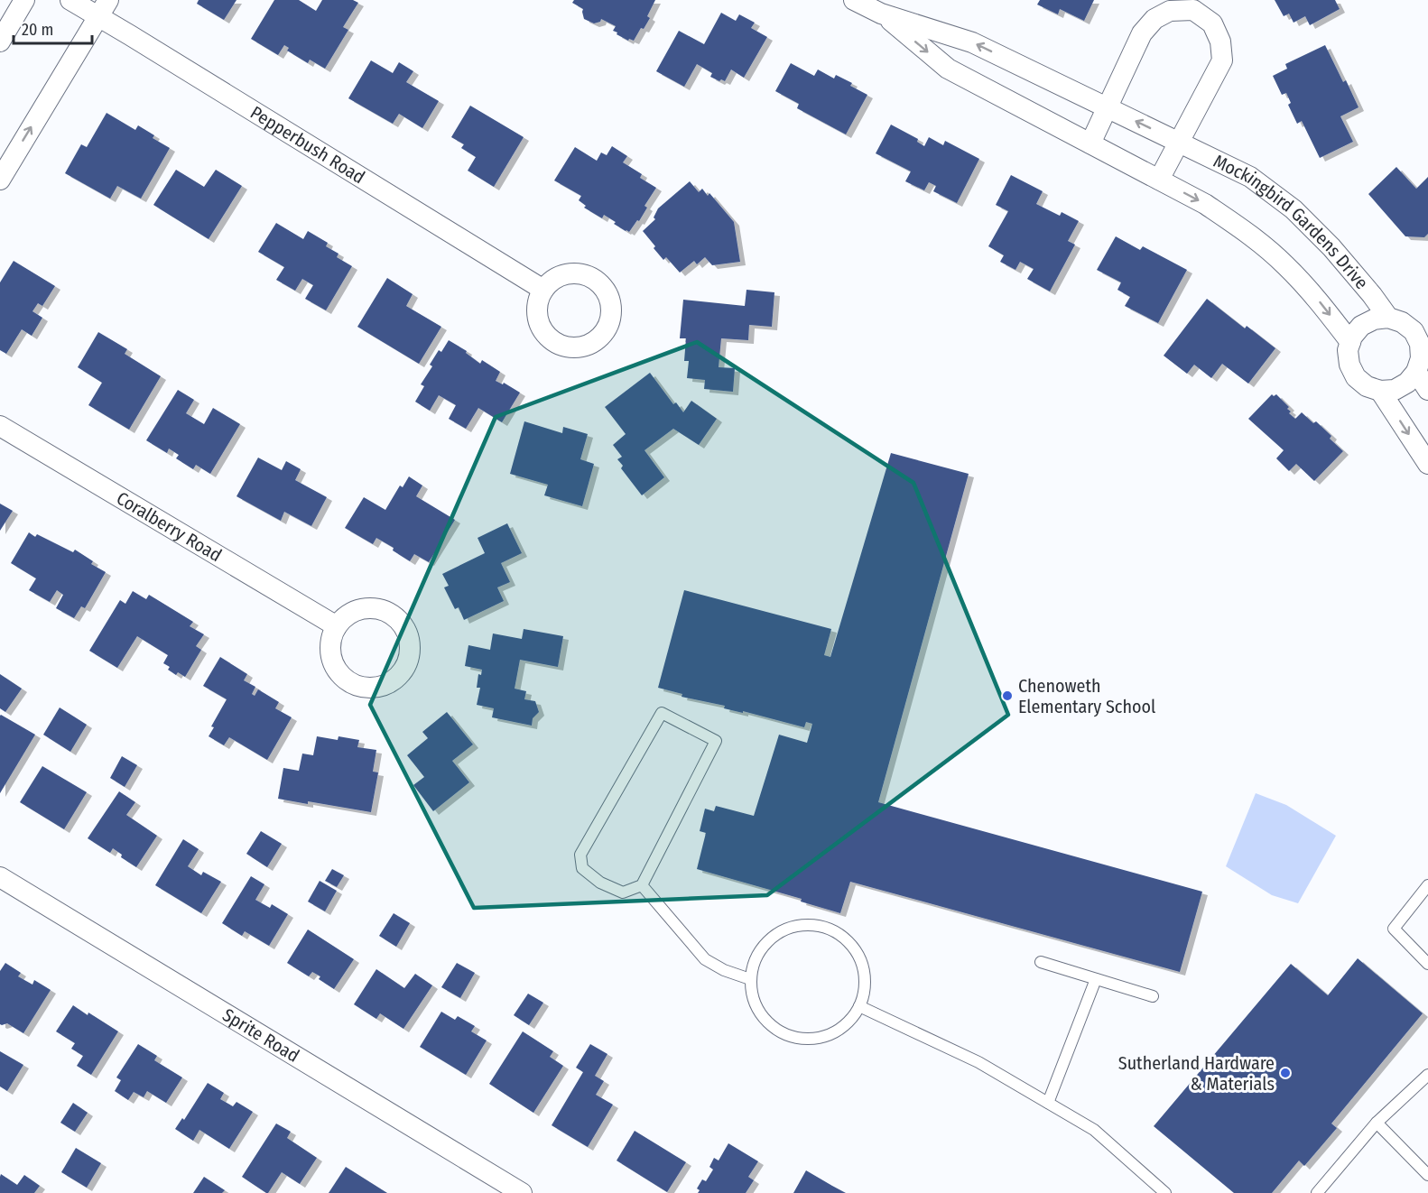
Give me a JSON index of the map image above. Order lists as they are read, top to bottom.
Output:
{
  "streets": {
    "street": [
      "Pepperbush Road",
      "Mockingbird Gardens Drive",
      "Coralberry Road",
      "Sprite Road"
    ]
  },
  "places": ["Chenoweth Elementary School", "Sutherland Hardware & Materials"],
  "scale_bar": "20 m"
}
